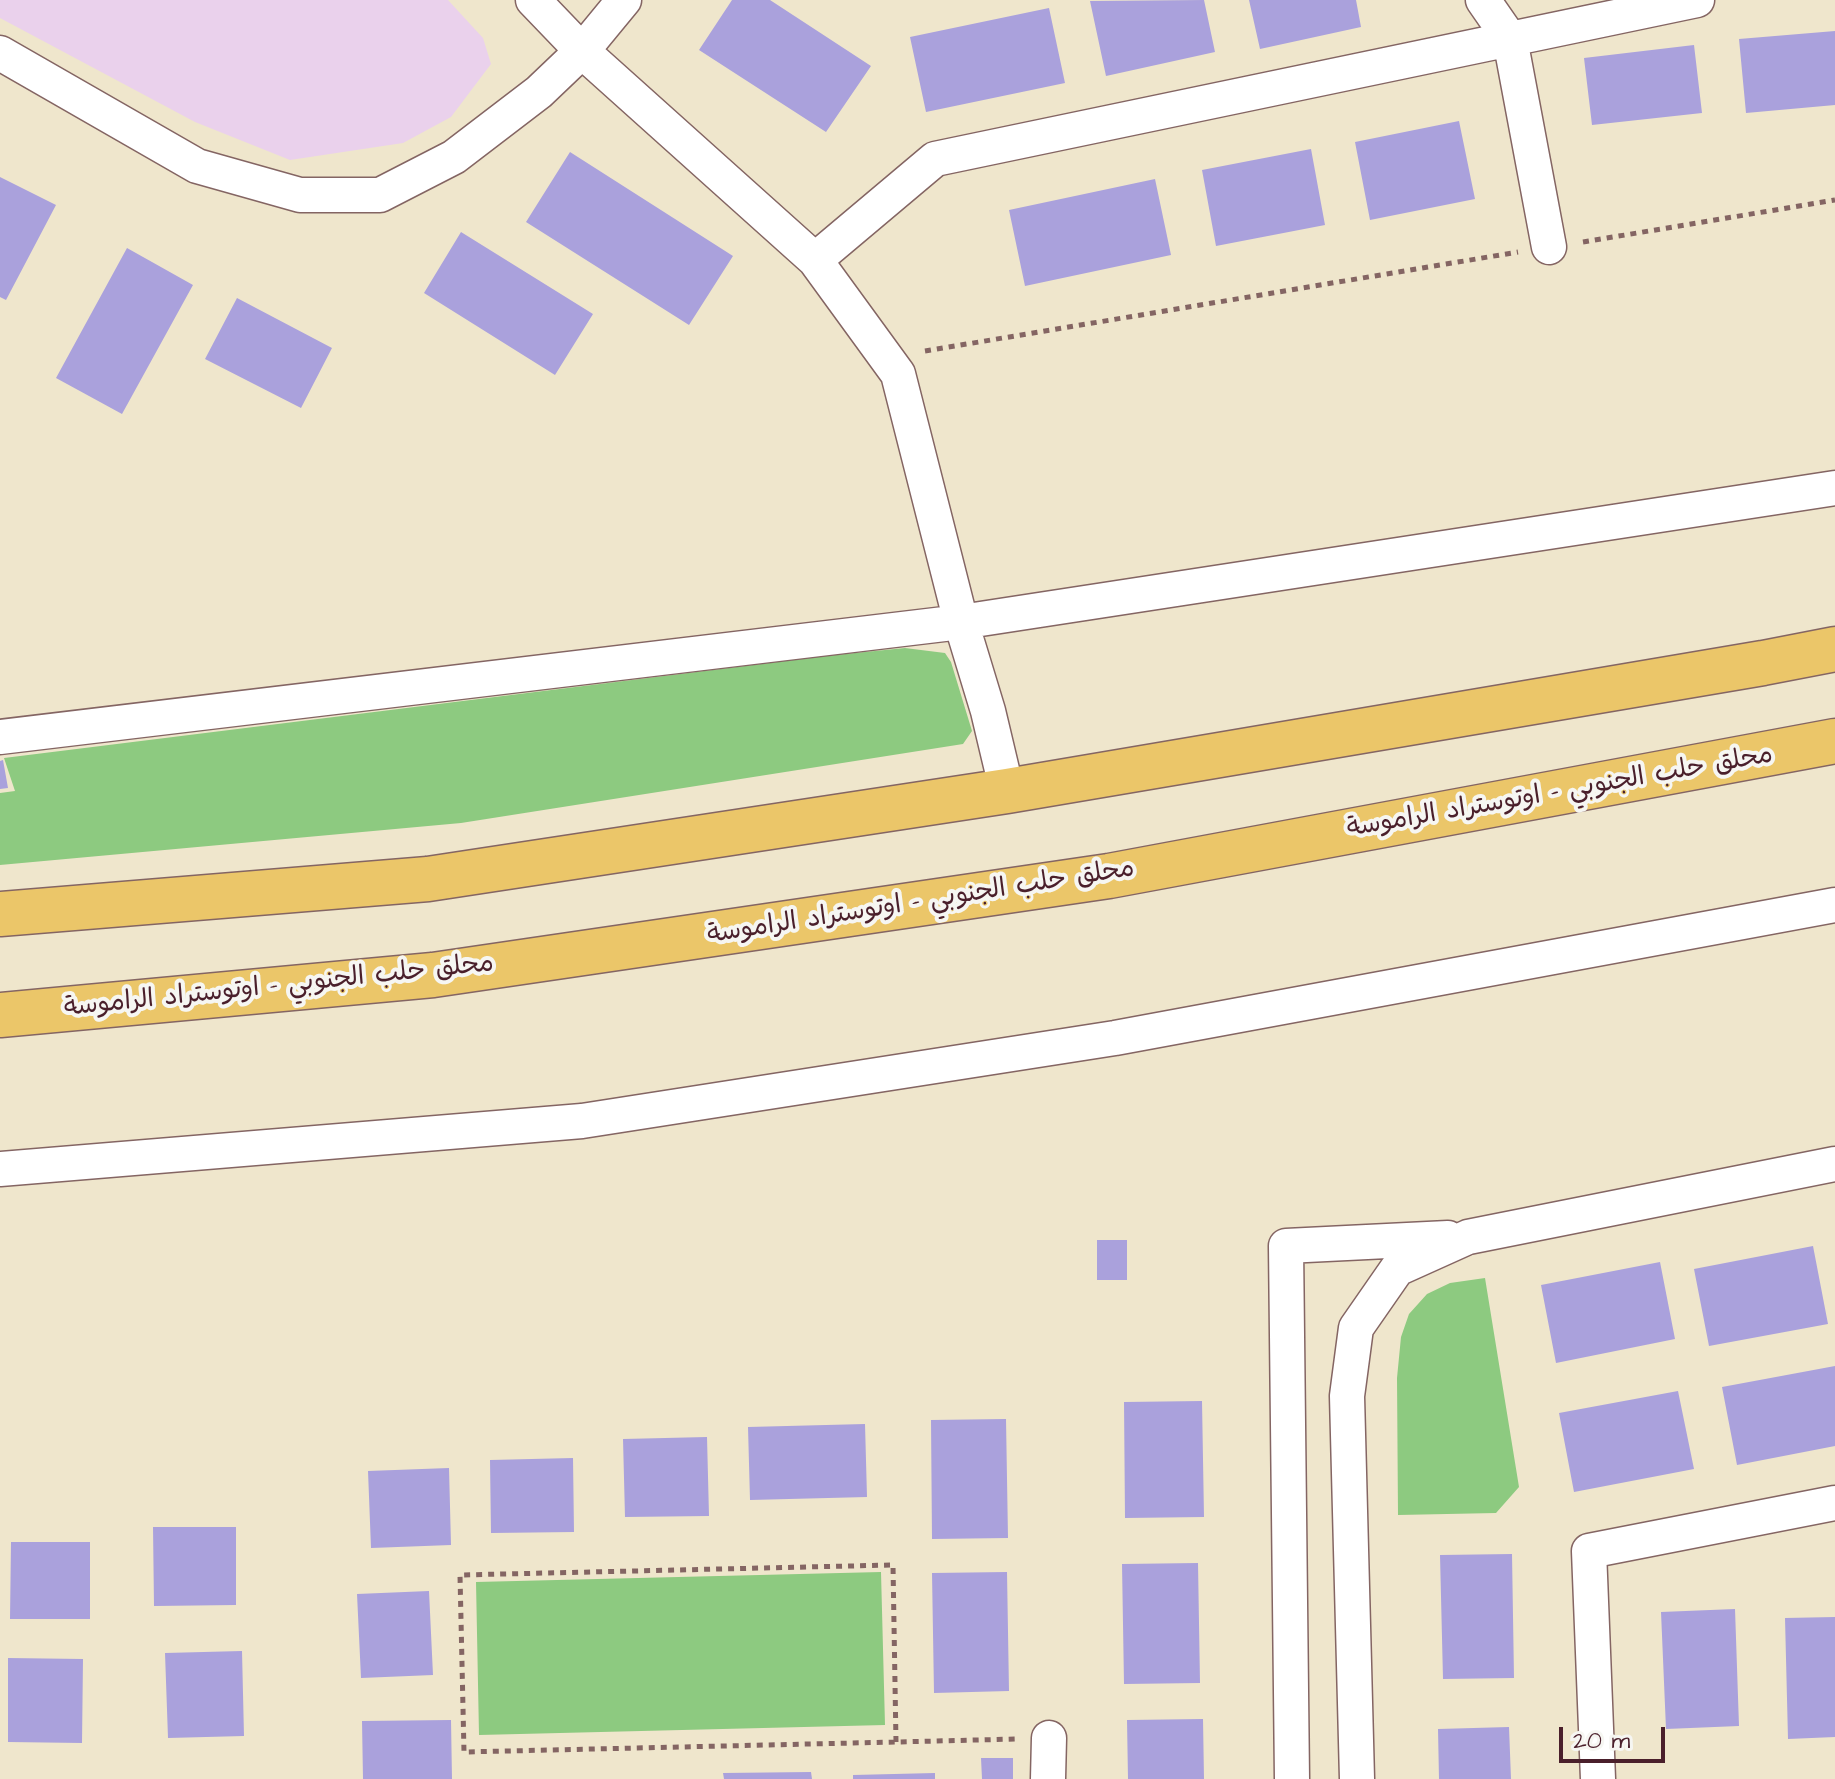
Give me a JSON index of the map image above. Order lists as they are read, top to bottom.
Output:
{
  "streets": {
    "highway": ["محلق حلب الجنوبي - اوتوستراد الراموسة"]
  },
  "scale_bar": "20 m"
}
